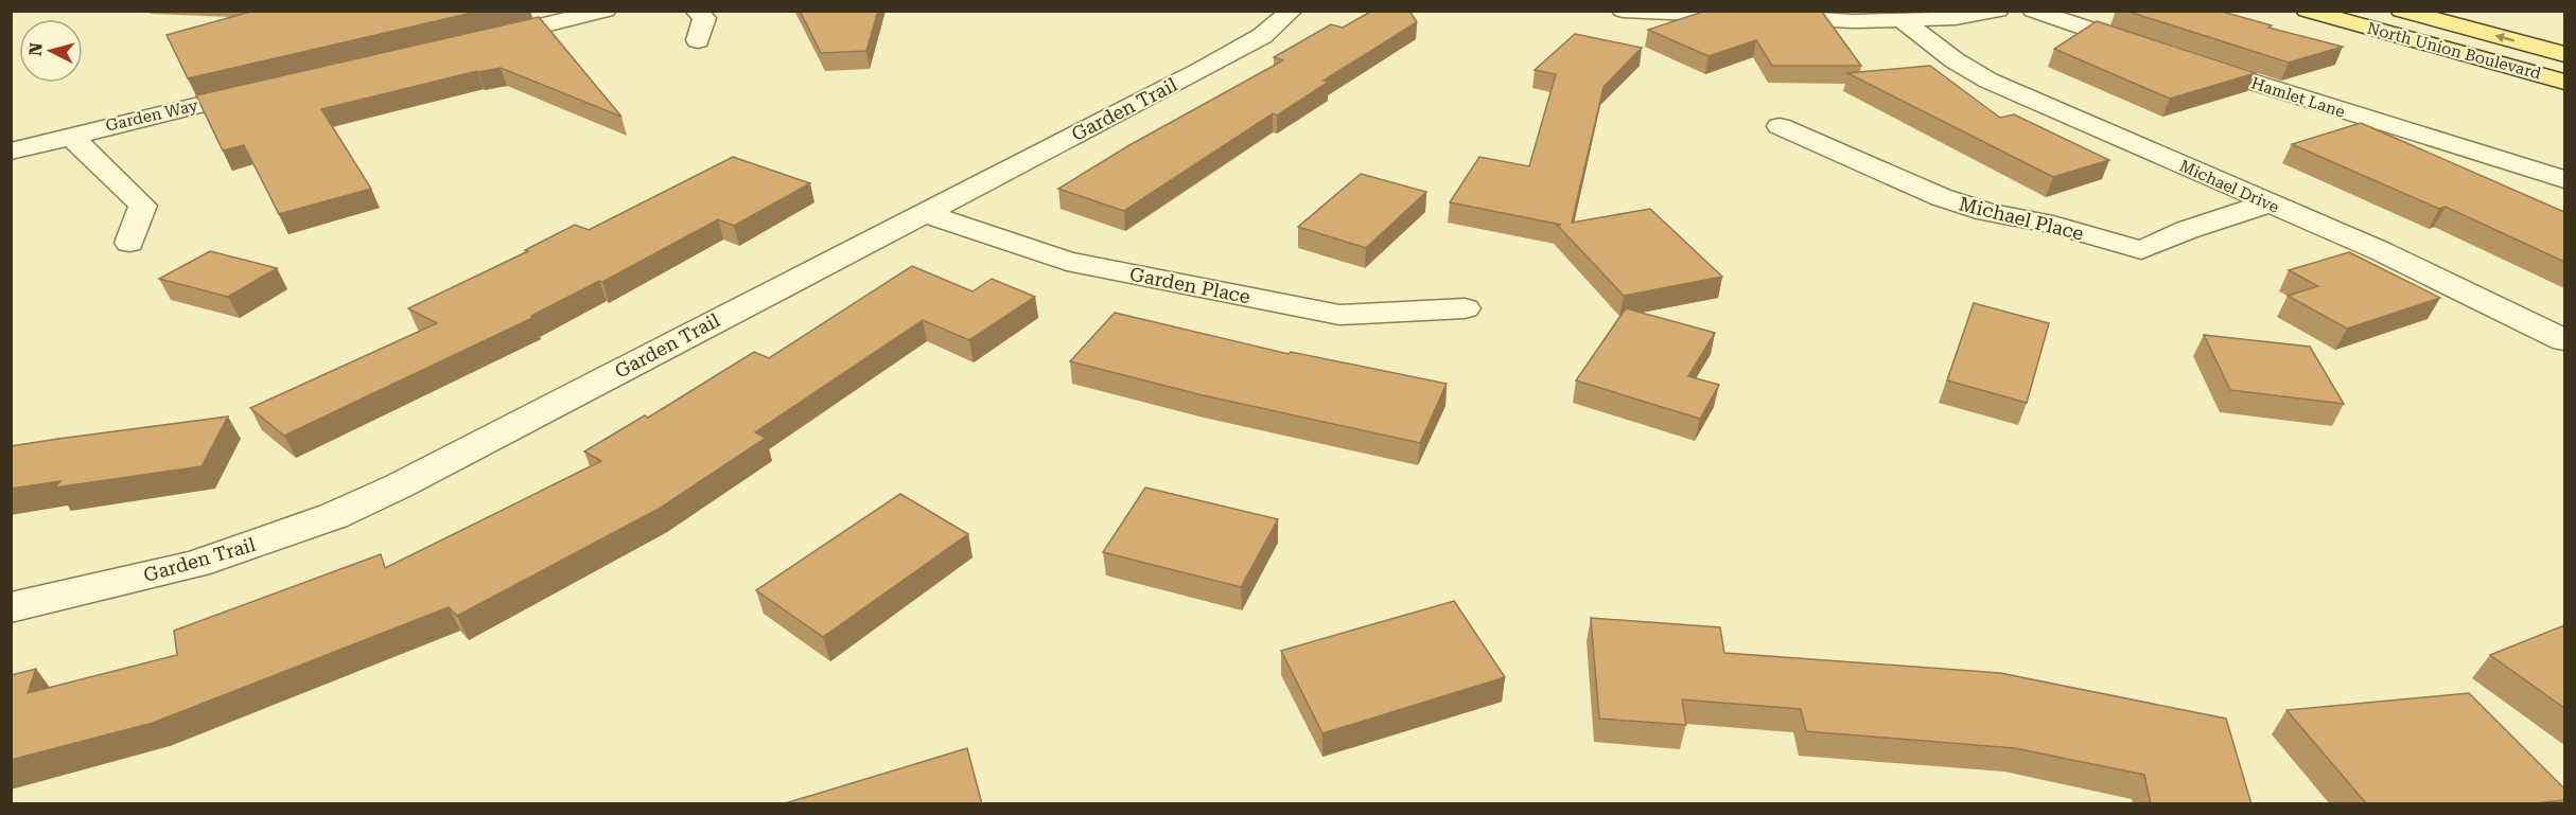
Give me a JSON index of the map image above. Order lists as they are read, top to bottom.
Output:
{
  "streets": {
    "main road": ["North Union Boulevard"],
    "street": [
      "Hamlet Lane",
      "Garden Trail",
      "Garden Way",
      "Michael Drive",
      "Michael Place",
      "Garden Place"
    ]
  },
  "crossings": [
    ["Garden Trail", "Garden Place"],
    ["Michael Drive", "Michael Place"]
  ],
  "north": "left"
}
